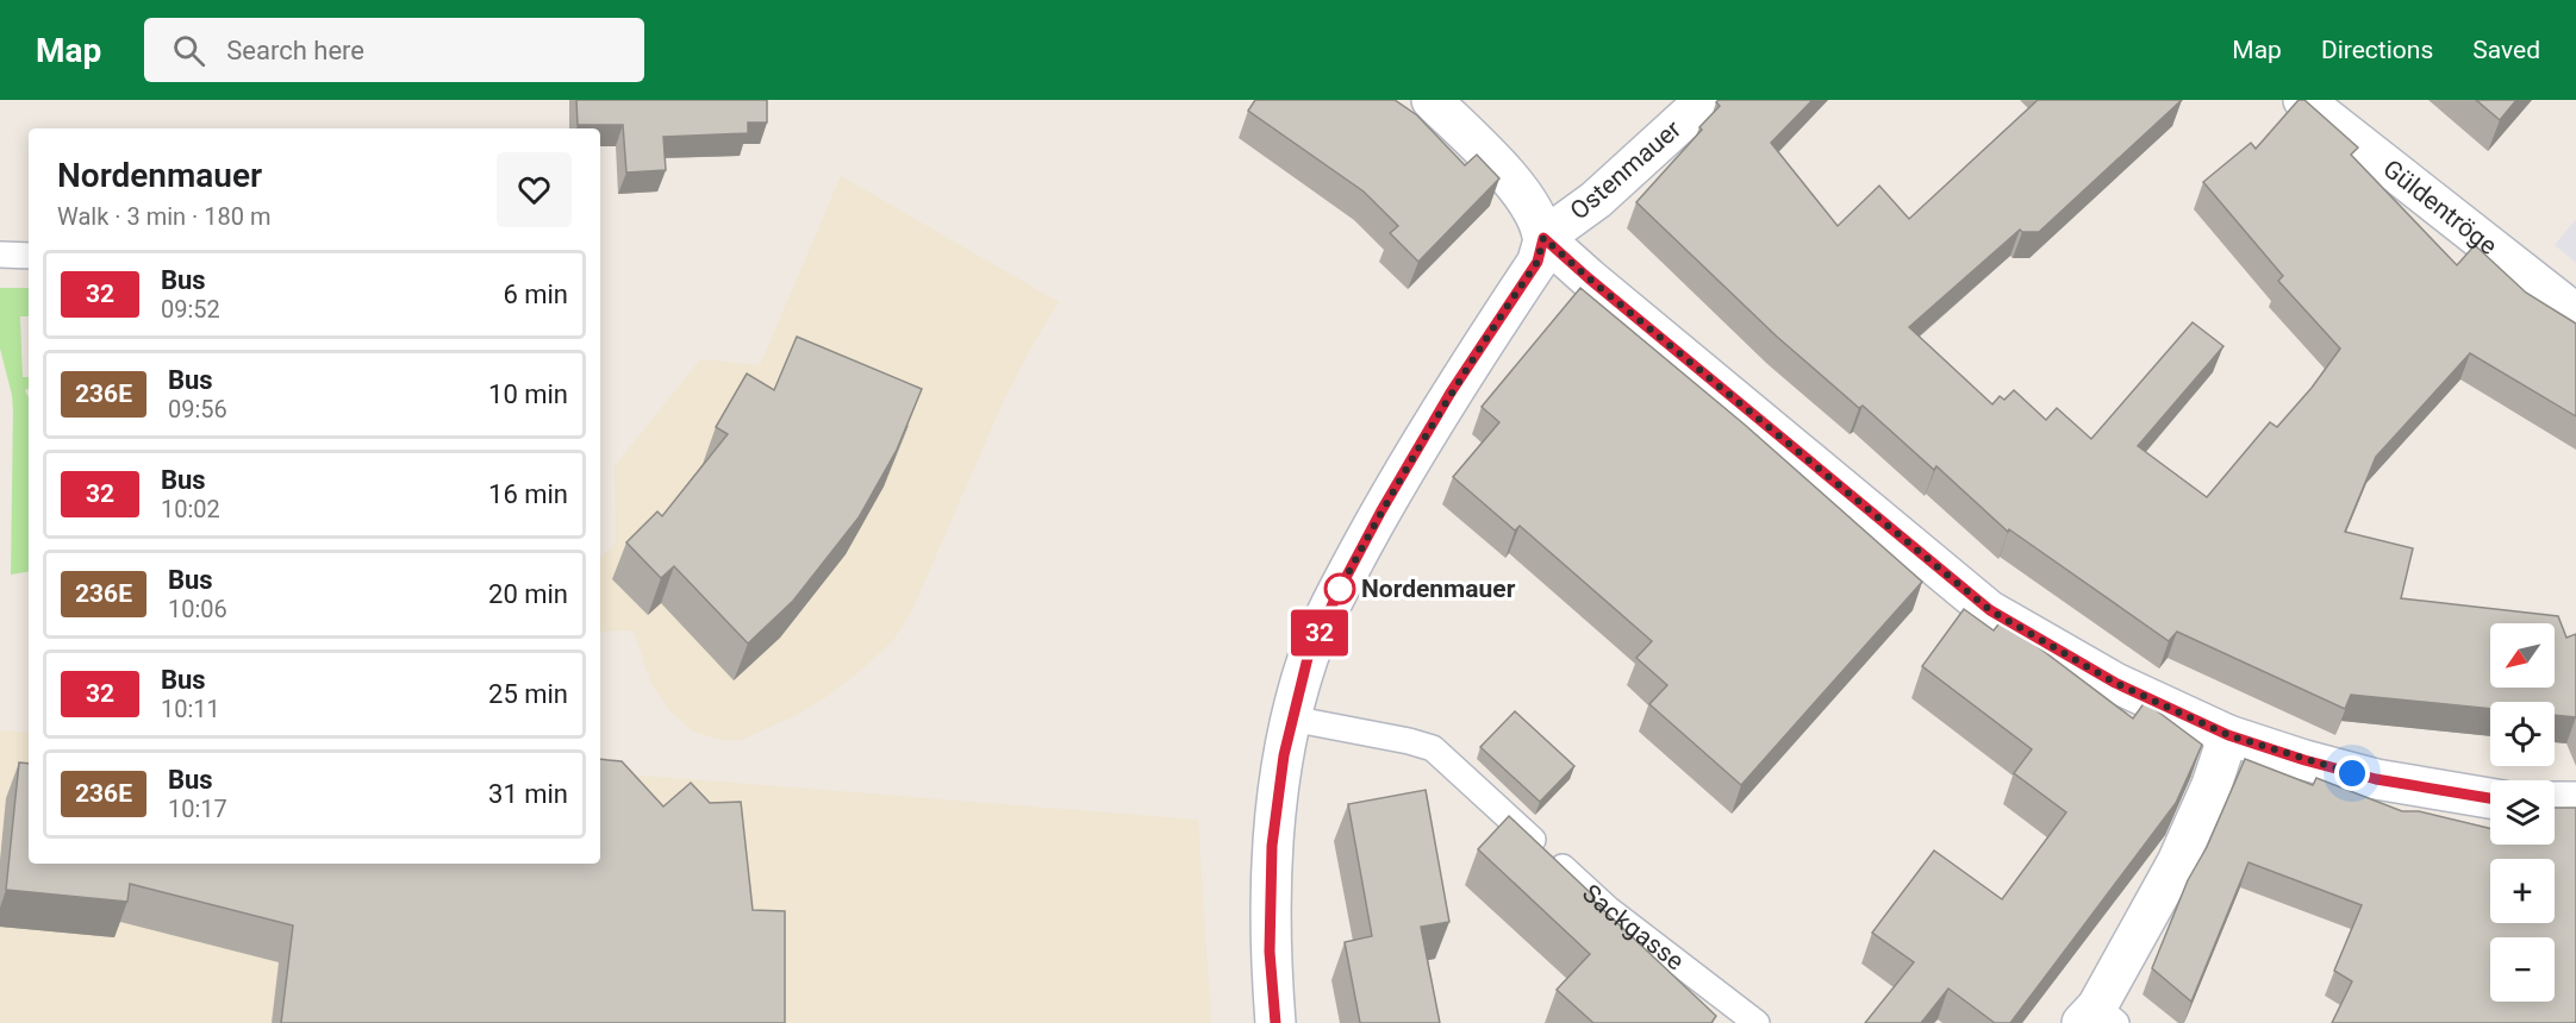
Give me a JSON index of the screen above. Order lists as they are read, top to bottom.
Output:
{
  "streets": {
    "street": ["Ostenmauer", "Güldentröge"],
    "lane": ["Sackgasse"]
  },
  "places": ["Nordenmauer"],
  "lines": ["bus line 32"],
  "north": "bottom left",
  "page": {
    "header": "Map",
    "search": "Search here",
    "nav": ["Map", "Directions", "Saved"],
    "on_map": "32",
    "heading": ["Nordenmauer", "Walk · 3 min · 180 m"],
    "list": [
      {
        "mark": "32",
        "name": "Bus",
        "note": "09:52",
        "value": "6 min"
      },
      {
        "mark": "236E",
        "name": "Bus",
        "note": "09:56",
        "value": "10 min"
      },
      {
        "mark": "32",
        "name": "Bus",
        "note": "10:02",
        "value": "16 min"
      },
      {
        "mark": "236E",
        "name": "Bus",
        "note": "10:06",
        "value": "20 min"
      },
      {
        "mark": "32",
        "name": "Bus",
        "note": "10:11",
        "value": "25 min"
      },
      {
        "mark": "236E",
        "name": "Bus",
        "note": "10:17",
        "value": "31 min"
      }
    ],
    "map_buttons": ["+", "−"]
  }
}
